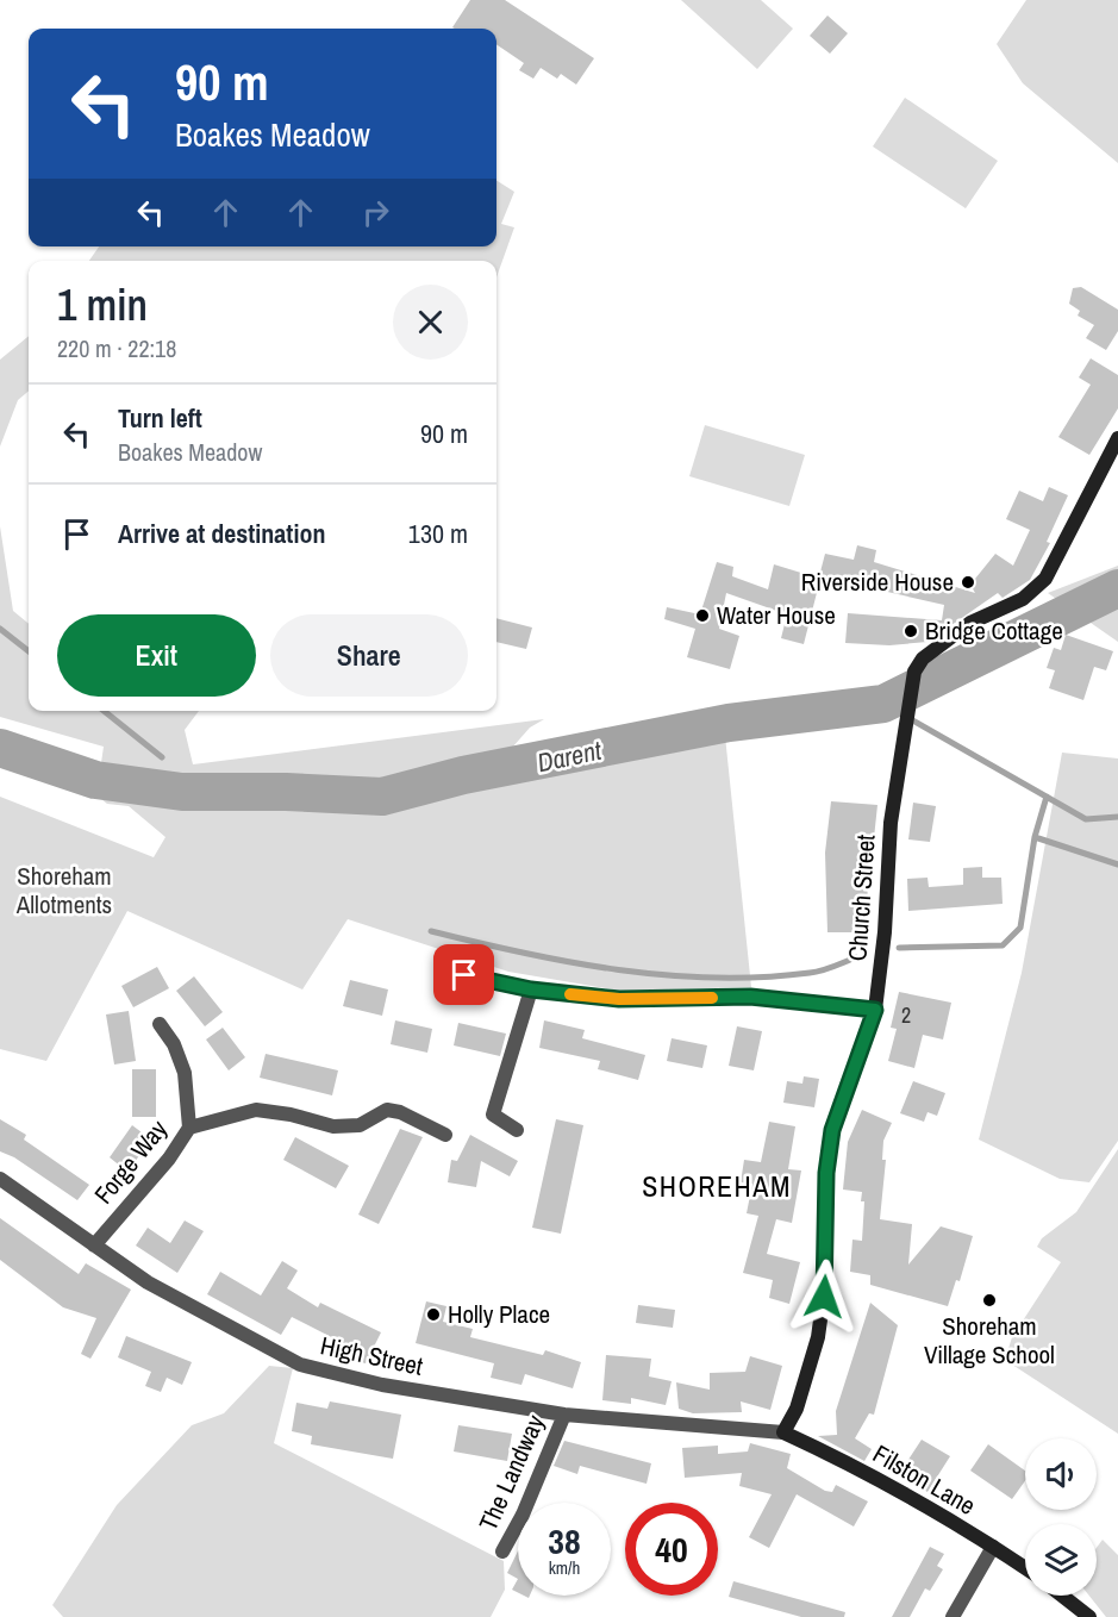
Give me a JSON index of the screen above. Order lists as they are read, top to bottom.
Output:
{
  "streets": {
    "street": [
      "Church Street",
      "Forge Way",
      "High Street",
      "The Landway",
      "Filston Lane"
    ]
  },
  "crossings": [
    ["Church Street", "High Street"],
    ["Church Street", "Filston Lane"],
    ["Forge Way", "High Street"],
    ["High Street", "The Landway"],
    ["High Street", "Filston Lane"]
  ],
  "districts": ["SHOREHAM"],
  "water": ["Darent"],
  "parks": ["Shoreham Allotments"],
  "places": [
    "Riverside House",
    "Water House",
    "Bridge Cottage",
    "Shoreham Village School",
    "Holly Place"
  ],
  "house_numbers": ["2"],
  "page": {
    "turn": ["90 m", "Boakes Meadow"],
    "heading": ["1 min", "220 m · 22:18"],
    "list": [
      {
        "name": "Turn left",
        "note": "Boakes Meadow",
        "value": "90 m"
      },
      {
        "name": "Arrive at destination",
        "value": "130 m"
      }
    ],
    "buttons": ["Exit", "Share"],
    "speed": "38 km/h",
    "limit": "40"
  }
}
